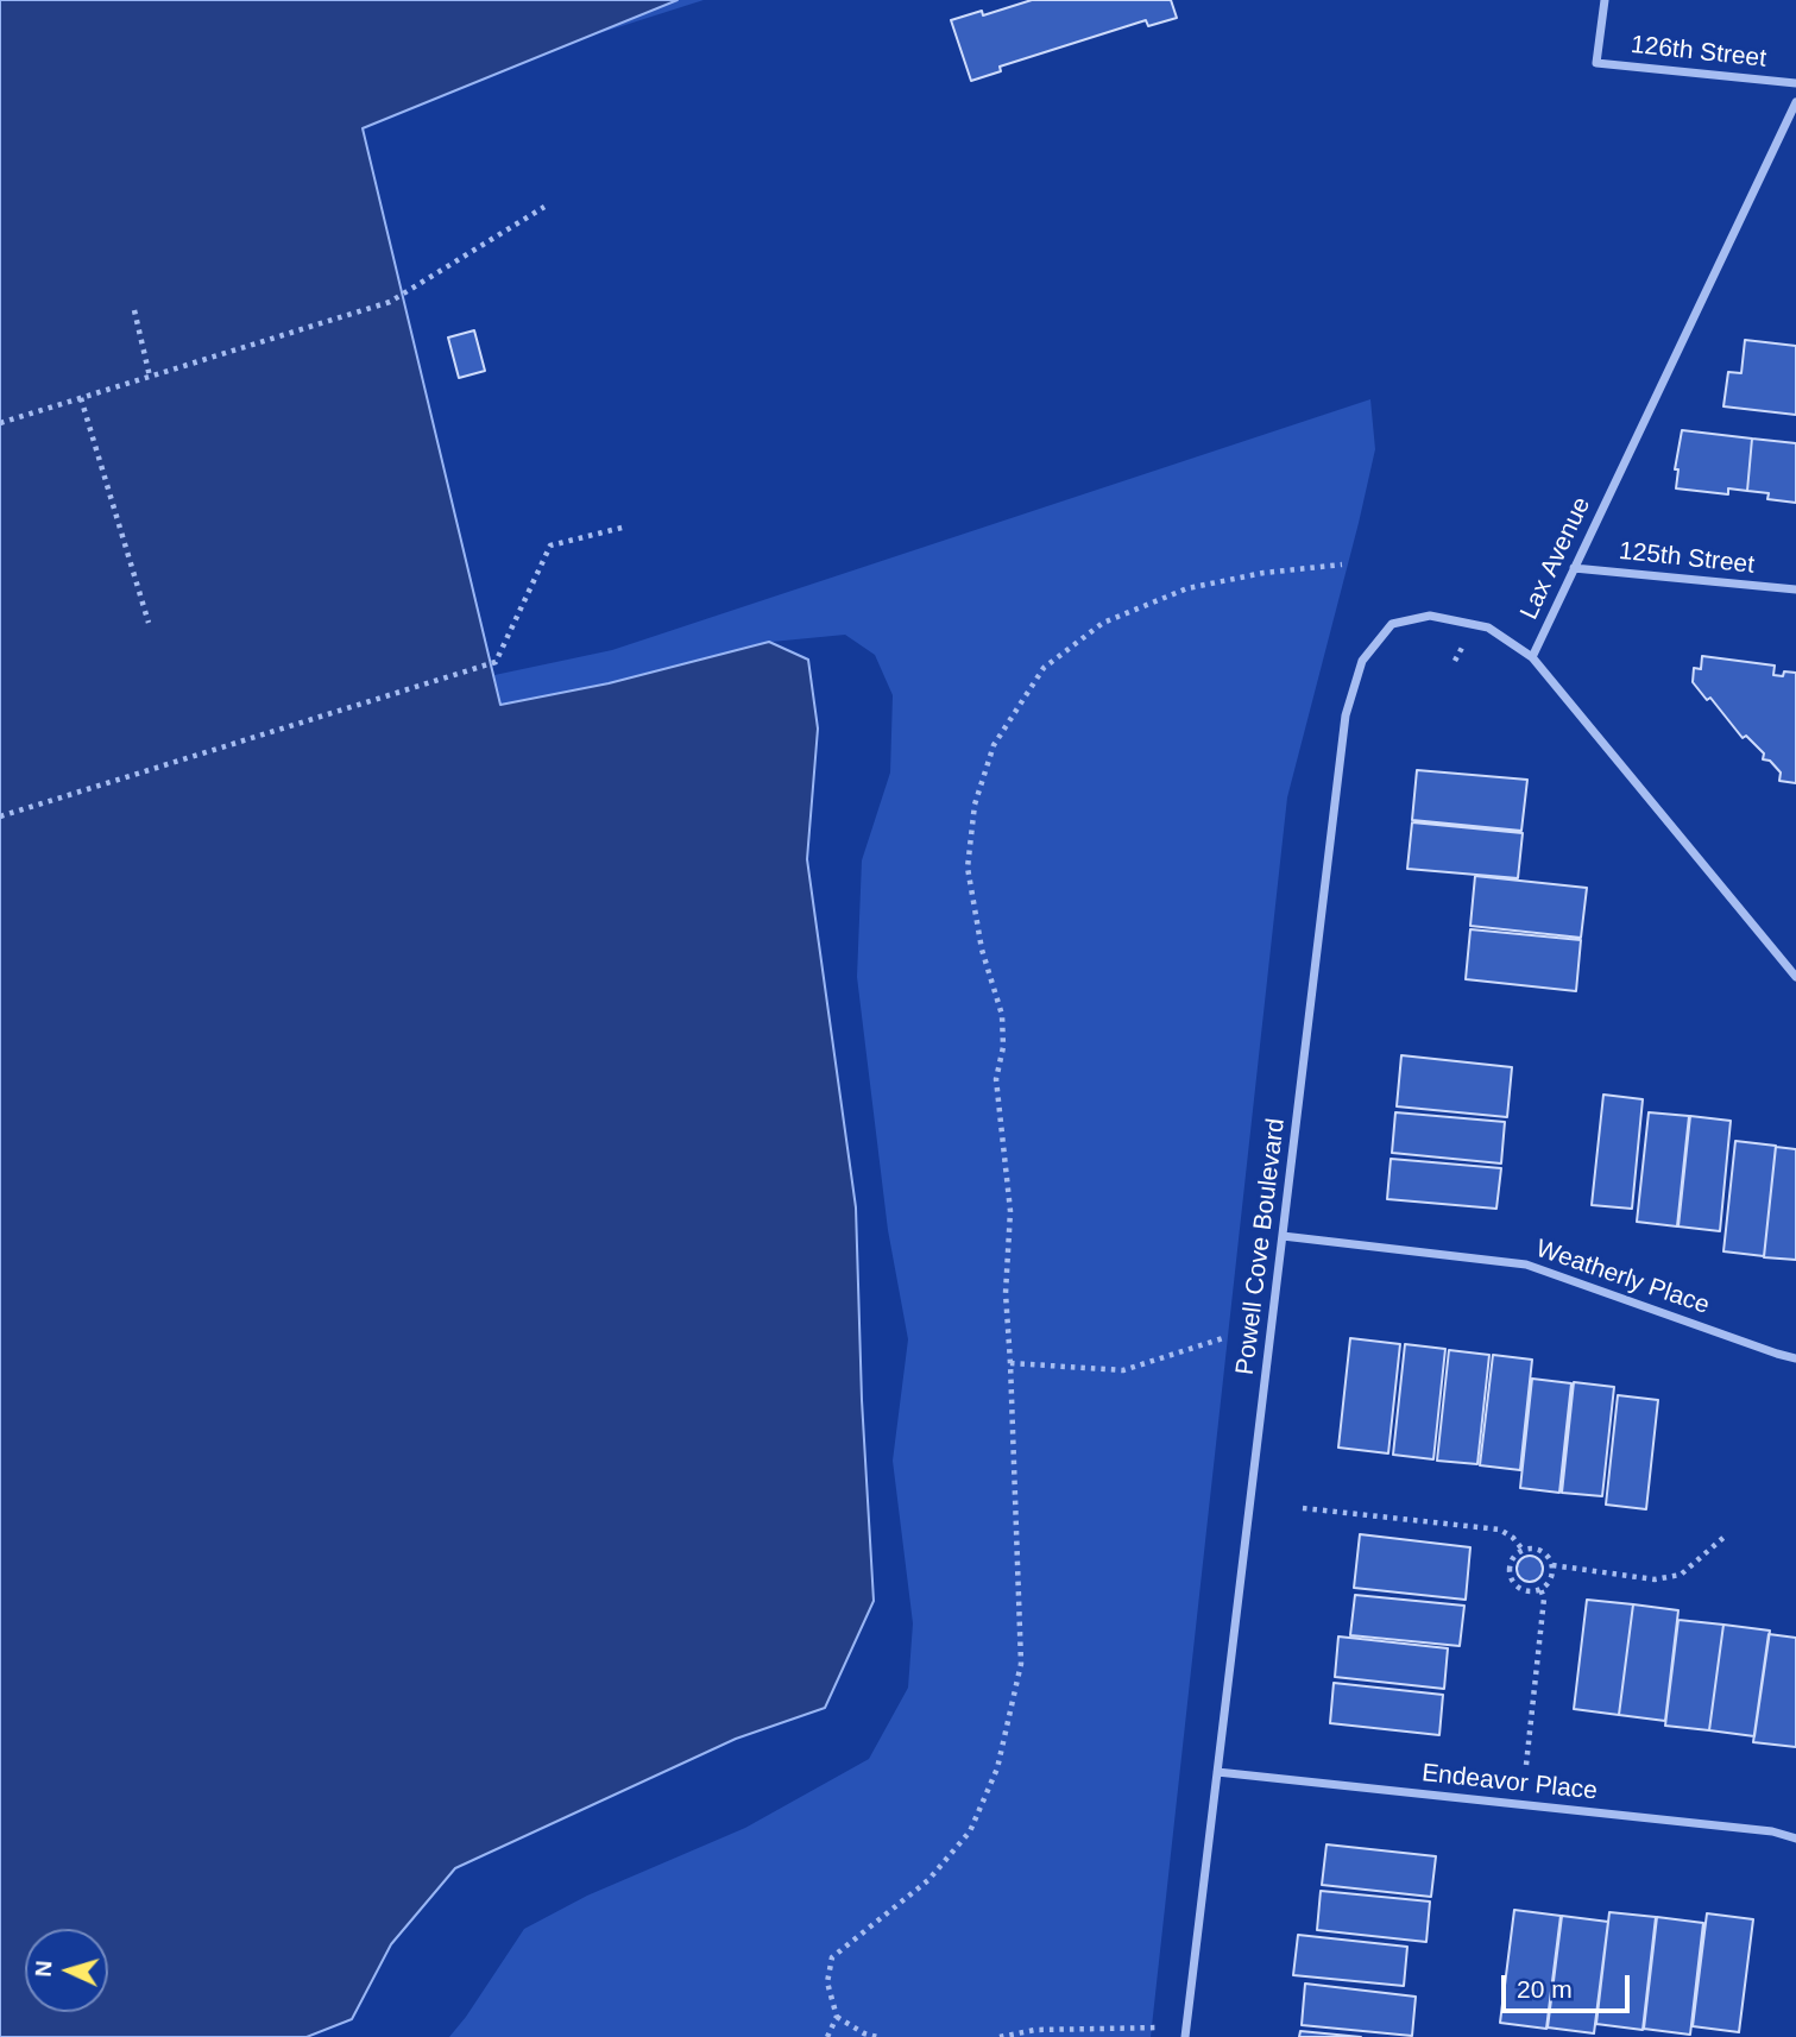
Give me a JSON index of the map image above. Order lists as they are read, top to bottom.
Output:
{
  "streets": {
    "street": [
      "126th Street",
      "Lax Avenue",
      "125th Street",
      "Powell Cove Boulevard",
      "Weatherly Place",
      "Endeavor Place"
    ]
  },
  "crossings": [
    ["Lax Avenue", "125th Street"],
    ["Lax Avenue", "Powell Cove Boulevard"],
    ["Powell Cove Boulevard", "Weatherly Place"],
    ["Powell Cove Boulevard", "Endeavor Place"]
  ],
  "scale_bar": "20 m",
  "north": "left"
}
